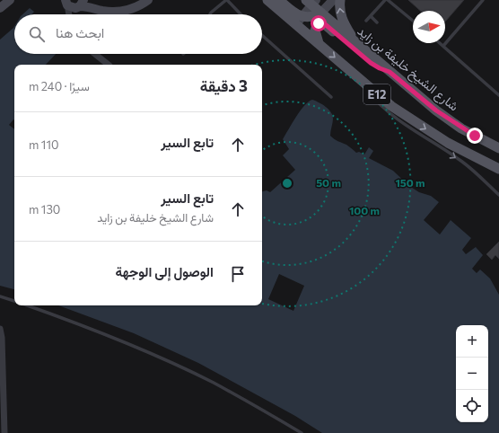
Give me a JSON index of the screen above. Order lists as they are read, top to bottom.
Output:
{
  "streets": {
    "main road": ["شارع الشيخ خليفة بن زايد", "E12"]
  },
  "north": "right",
  "page": {
    "search": "ابحث هنا",
    "heading": ["3 دقيقة", "سيرًا · 240 m"],
    "list": [
      ["تابع السير", "110 m"],
      ["تابع السير", "شارع الشيخ خليفة بن زايد", "130 m"],
      "الوصول إلى الوجهة"
    ],
    "map_buttons": ["+", "−"]
  },
  "rings": ["50 m", "150 m", "100 m"]
}
